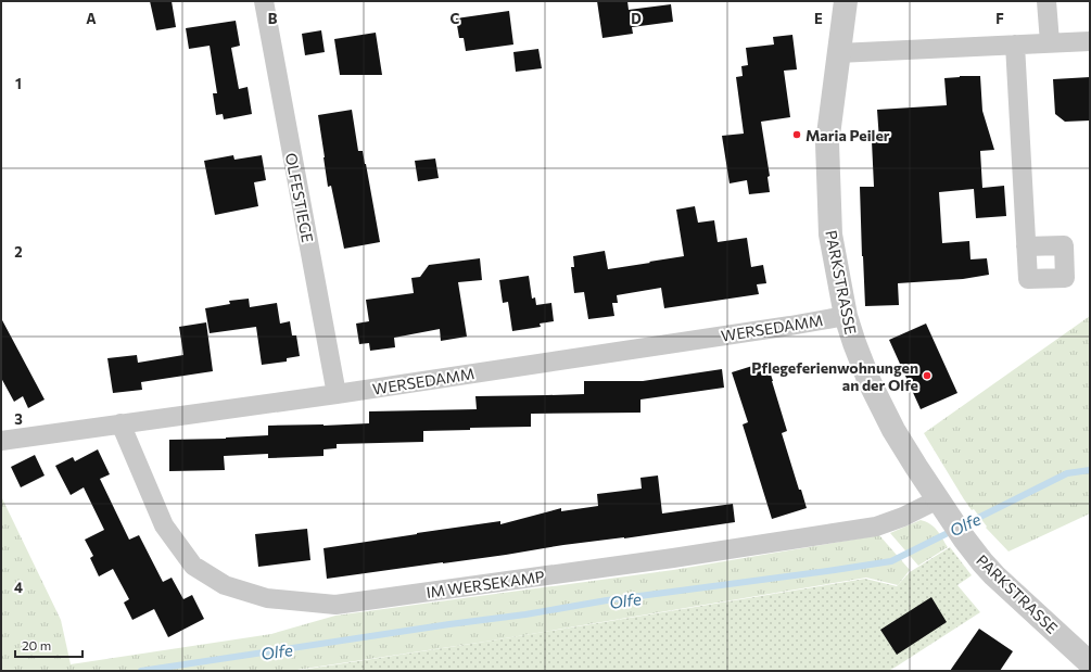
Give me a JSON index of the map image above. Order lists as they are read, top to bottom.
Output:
{
  "streets": {
    "street": [
      "OLFESTIEGE",
      "PARKSTRASSE",
      "WERSEDAMM",
      "IM WERSEKAMP"
    ]
  },
  "crossings": [
    ["OLFESTIEGE", "WERSEDAMM"],
    ["PARKSTRASSE", "WERSEDAMM"],
    ["PARKSTRASSE", "IM WERSEKAMP"],
    ["WERSEDAMM", "IM WERSEKAMP"]
  ],
  "water": ["Olfe"],
  "places": ["Maria Peiler", "Pflegeferienwohnungen an der Olfe"],
  "scale_bar": "20 m",
  "grid": {
    "columns": [
      "A",
      "B",
      "C",
      "D",
      "E",
      "F"
    ],
    "rows": [
      "1",
      "2",
      "3",
      "4"
    ]
  }
}
